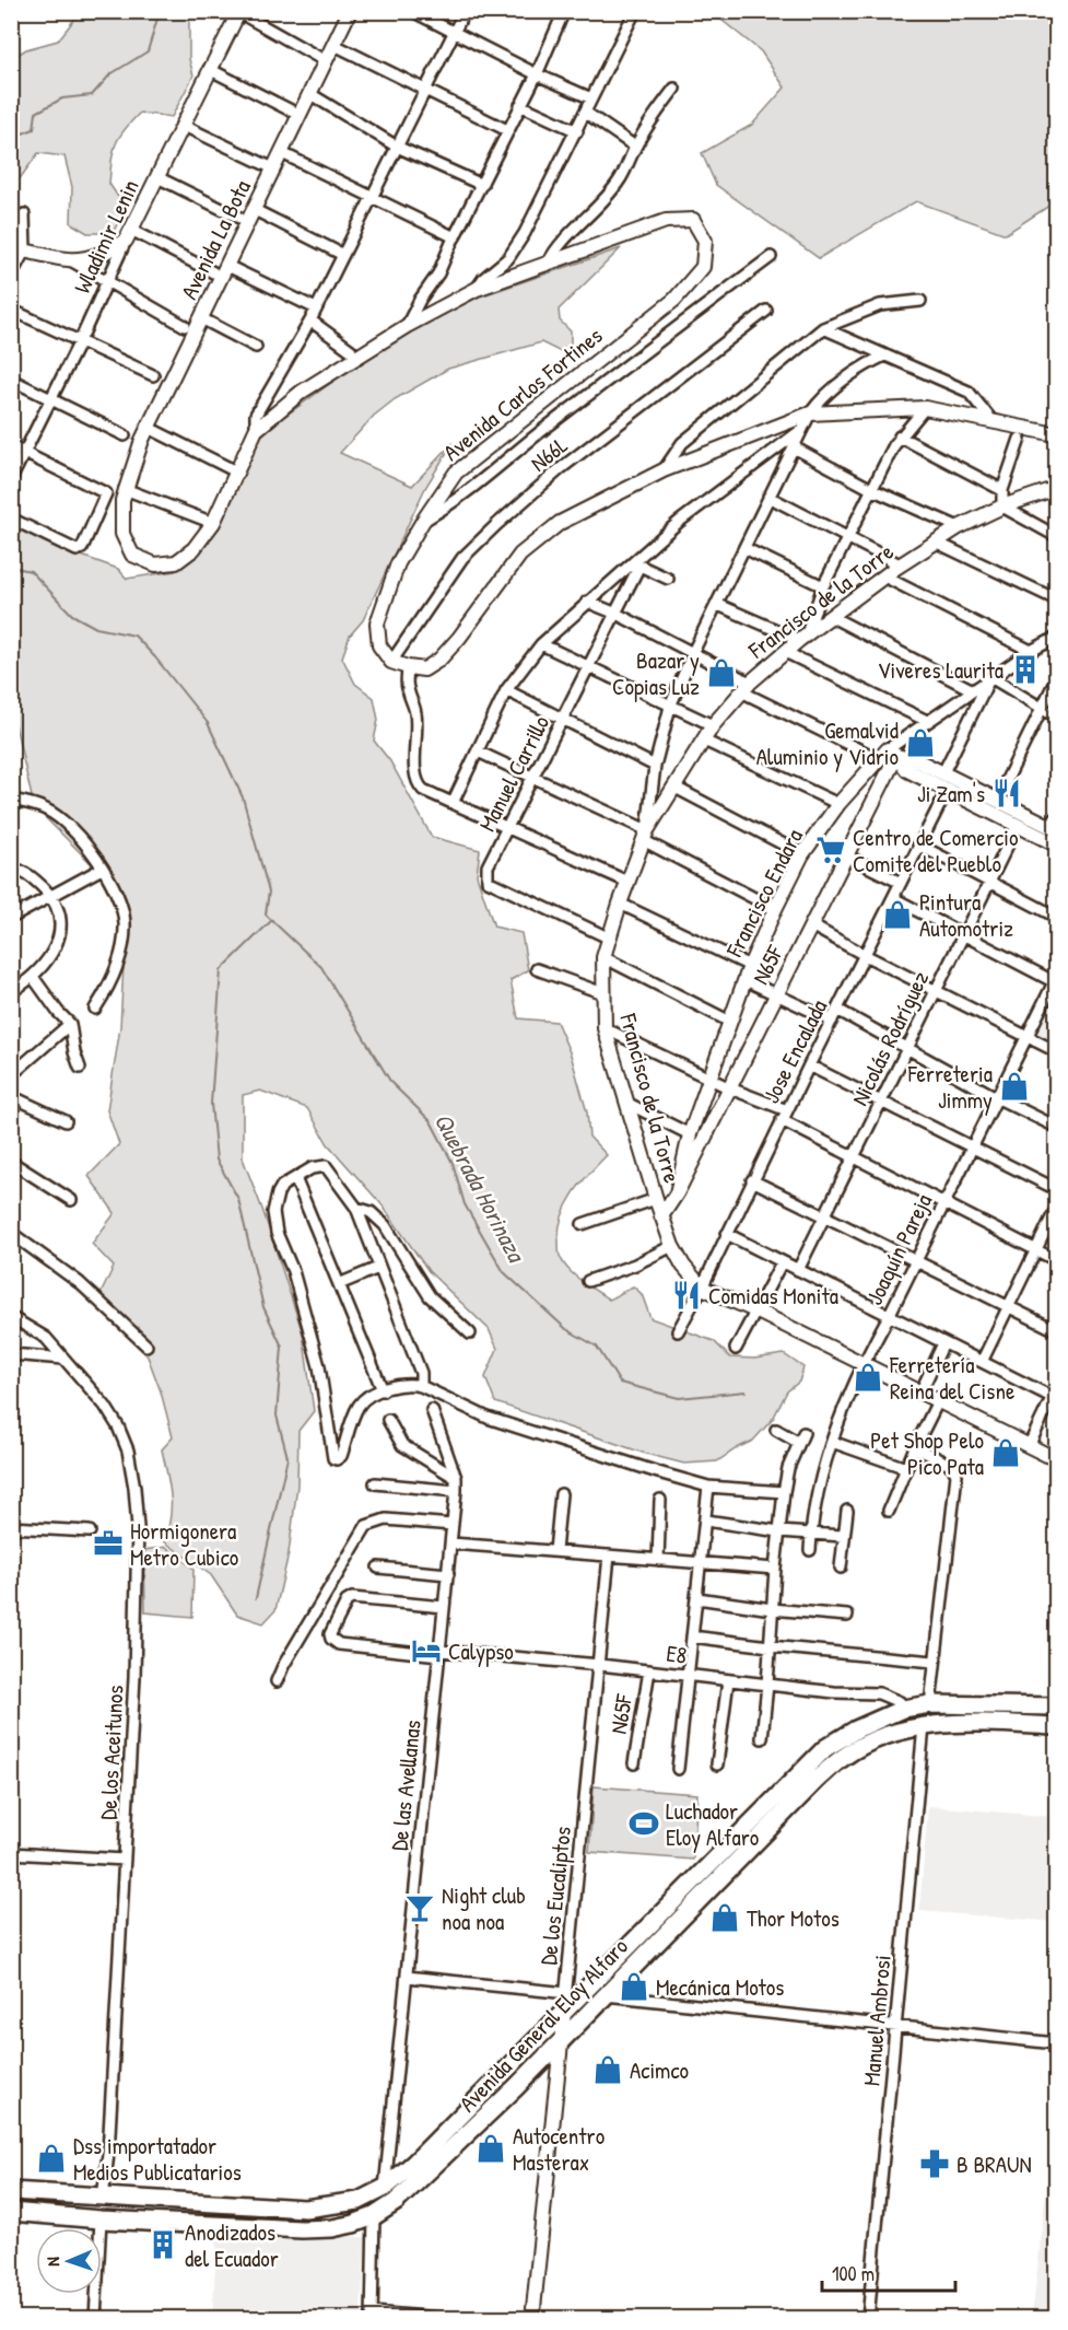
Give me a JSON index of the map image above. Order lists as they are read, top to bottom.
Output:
{
  "streets": {
    "main road": ["Avenida General Eloy Alfaro"],
    "street": [
      "Wladimir Lenin",
      "Avenida La Bota",
      "Avenida Carlos Fortines",
      "N66L",
      "Francisco de la Torre",
      "Manuel Carrillo",
      "Francisco Endara",
      "N65F",
      "Nicolás Rodríguez",
      "Jose Encalada",
      "Joaquín Pareja",
      "E8",
      "De los Aceitunos",
      "De las Avellanas",
      "De los Eucaliptos",
      "Manuel Ambrosi"
    ]
  },
  "crossings": [
    ["Avenida La Bota", "Avenida Carlos Fortines"],
    ["Avenida Carlos Fortines", "N66L"],
    ["Francisco de la Torre", "Manuel Carrillo"],
    ["Francisco de la Torre", "Jose Encalada"],
    ["Francisco de la Torre", "Joaquín Pareja"],
    ["Francisco Endara", "N65F"],
    ["N65F", "E8"],
    ["E8", "De las Avellanas"],
    ["E8", "De los Eucaliptos"],
    ["E8", "Avenida General Eloy Alfaro"],
    ["De los Aceitunos", "Avenida General Eloy Alfaro"],
    ["De las Avellanas", "Avenida General Eloy Alfaro"],
    ["De los Eucaliptos", "Avenida General Eloy Alfaro"],
    ["Manuel Ambrosi", "Avenida General Eloy Alfaro"]
  ],
  "water": ["Quebrada Horinaza"],
  "places": {
    "building": ["Viveres Laurita", "Anodizados del Ecuador"],
    "shop": [
      "Bazar y Copias Luz",
      "Gemalvid Aluminio y Vidrio",
      "Pintura Automotriz",
      "Ferreteria Jimmy",
      "Ferretería Reina del Cisne",
      "Pet Shop Pelo Pico Pata",
      "Thor Motos",
      "Mecánica Motos",
      "Acimco",
      "Autocentro Masterax",
      "Dss importatador Medios Publicatarios"
    ],
    "restaurant": ["Ji Zam's", "Comidas Monita"],
    "supermarket": ["Centro de Comercio Comite del Pueblo"],
    "office": ["Hormigonera Metro Cubico"],
    "hotel": ["Calypso"],
    "sports": ["Luchador Eloy Alfaro"],
    "bar": ["Night club noa noa"],
    "pharmacy": ["B BRAUN"]
  },
  "scale_bar": "100 m",
  "north": "left"
}
